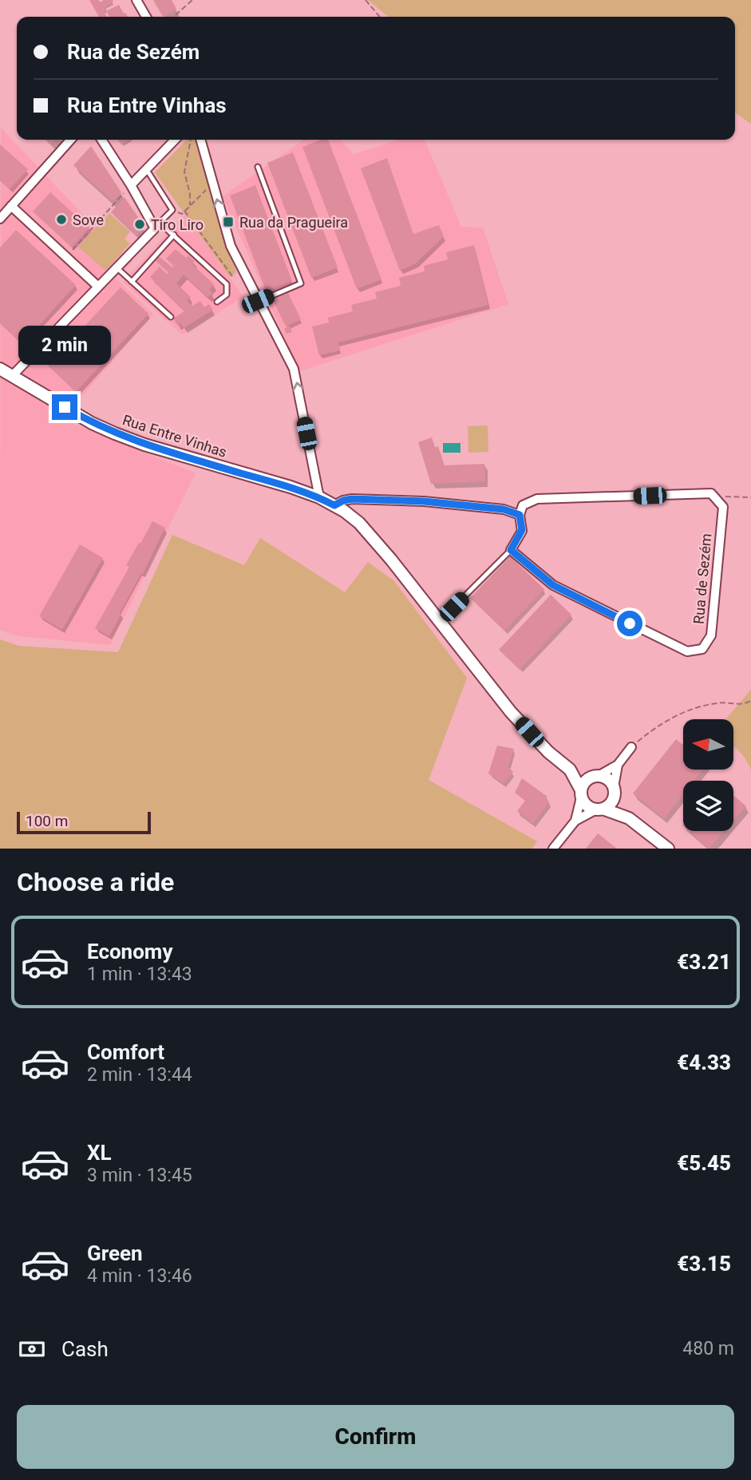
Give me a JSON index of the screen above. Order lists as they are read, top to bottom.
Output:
{
  "streets": {
    "street": ["Rua Entre Vinhas", "Rua de Sezém"]
  },
  "places": {
    "other": ["Sove", "Tiro Liro"],
    "transit": ["Rua da Pragueira"]
  },
  "scale_bar": "100 m",
  "north": "left",
  "page": {
    "banner": ["Rua de Sezém", "Rua Entre Vinhas"],
    "bubble": "2 min",
    "scale": "100 m",
    "heading": "Choose a ride",
    "list": [
      {
        "name": "Economy",
        "note": "1 min · 13:43",
        "value": "€3.21"
      },
      {
        "name": "Comfort",
        "note": "2 min · 13:44",
        "value": "€4.33"
      },
      {
        "name": "XL",
        "note": "3 min · 13:45",
        "value": "€5.45"
      },
      {
        "name": "Green",
        "note": "4 min · 13:46",
        "value": "€3.15"
      }
    ],
    "pay": ["Cash", "480 m"],
    "buttons": "Confirm"
  }
}
